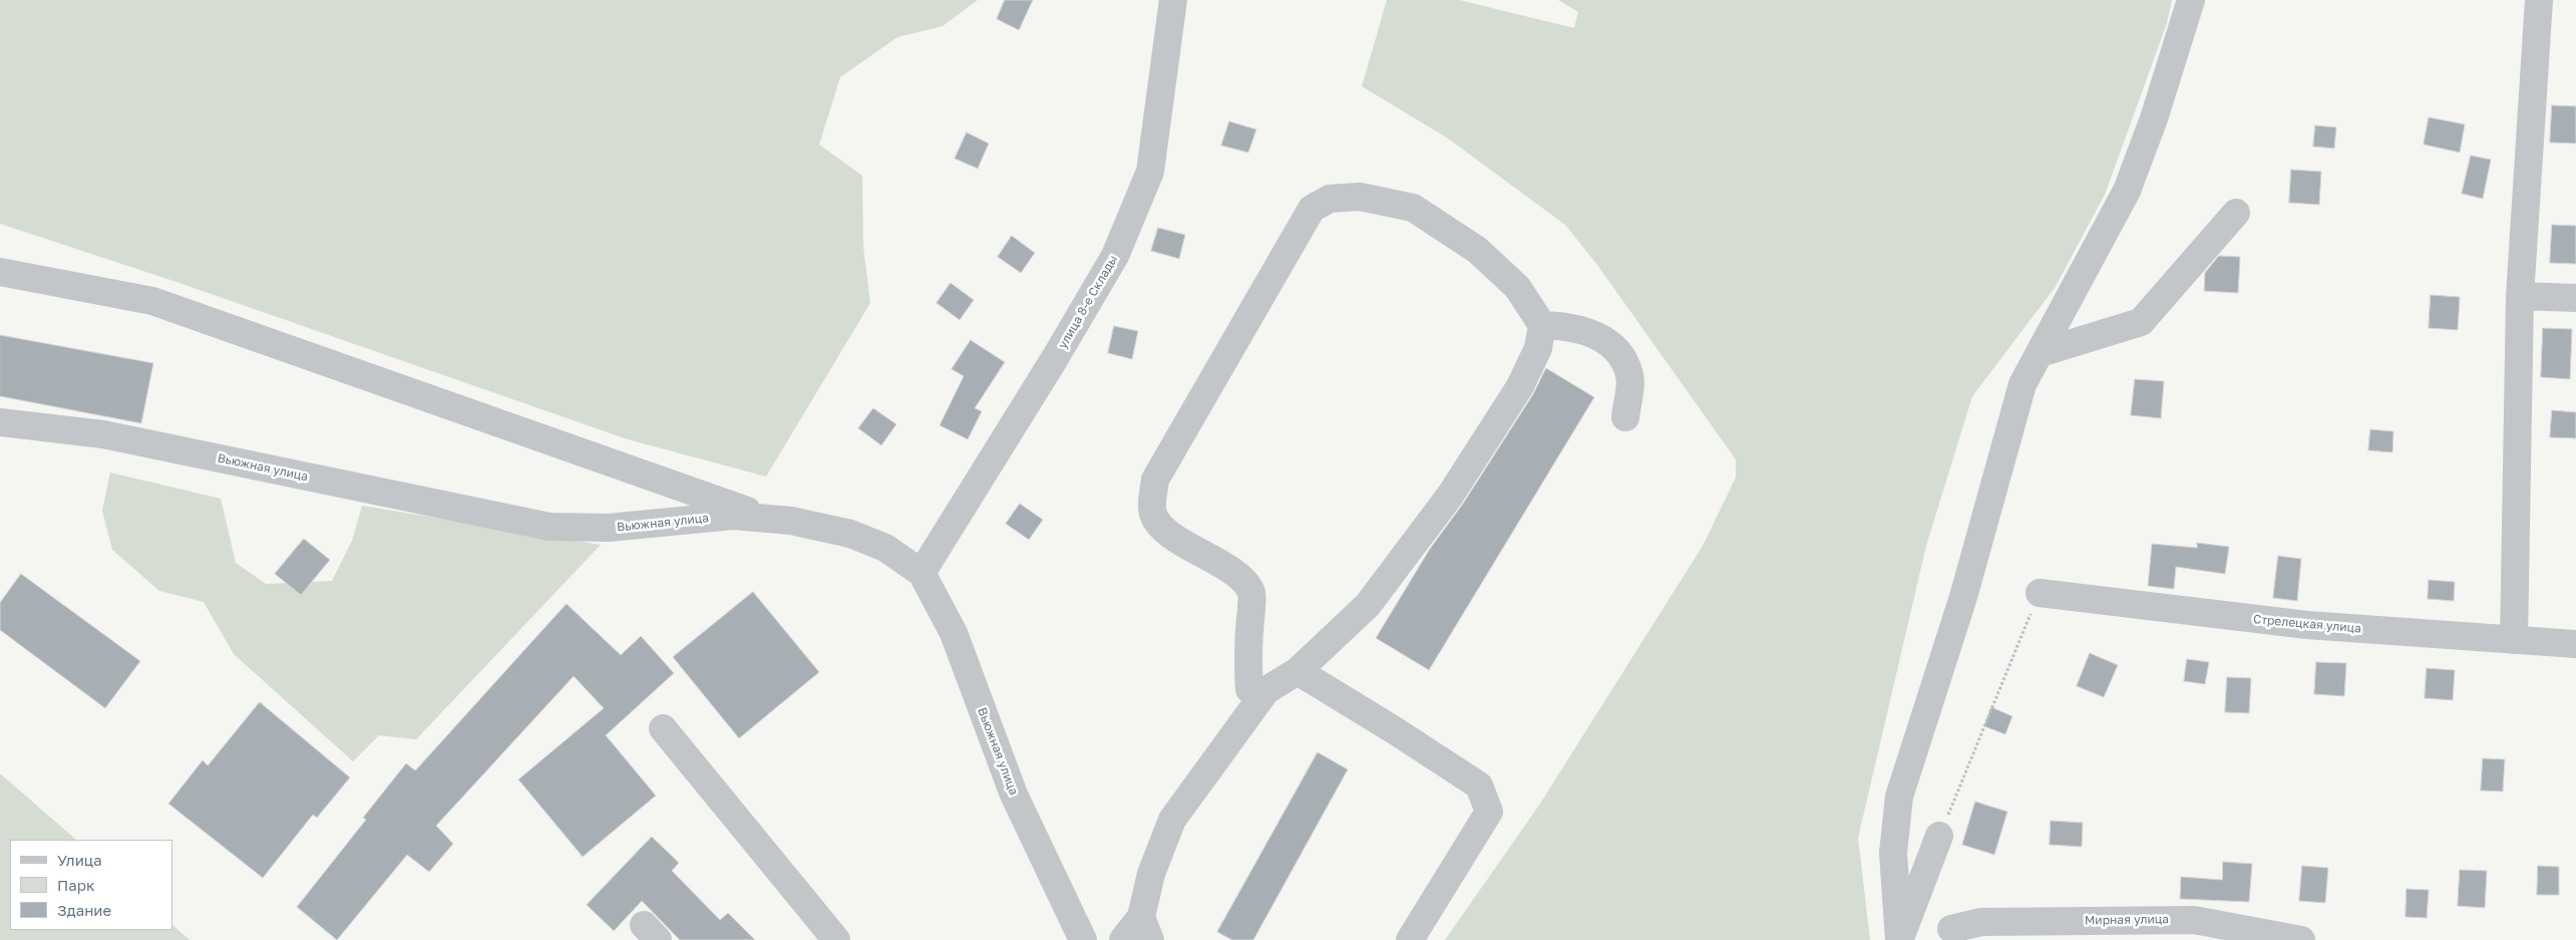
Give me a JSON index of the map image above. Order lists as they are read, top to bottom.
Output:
{
  "streets": {
    "street": [
      "улица 8-е Склады",
      "Вьюжная улица",
      "Стрелецкая улица",
      "Мирная улица"
    ]
  },
  "crossings": [
    ["улица 8-е Склады", "Вьюжная улица"]
  ],
  "legend": ["Улица", "Парк", "Здание"]
}
